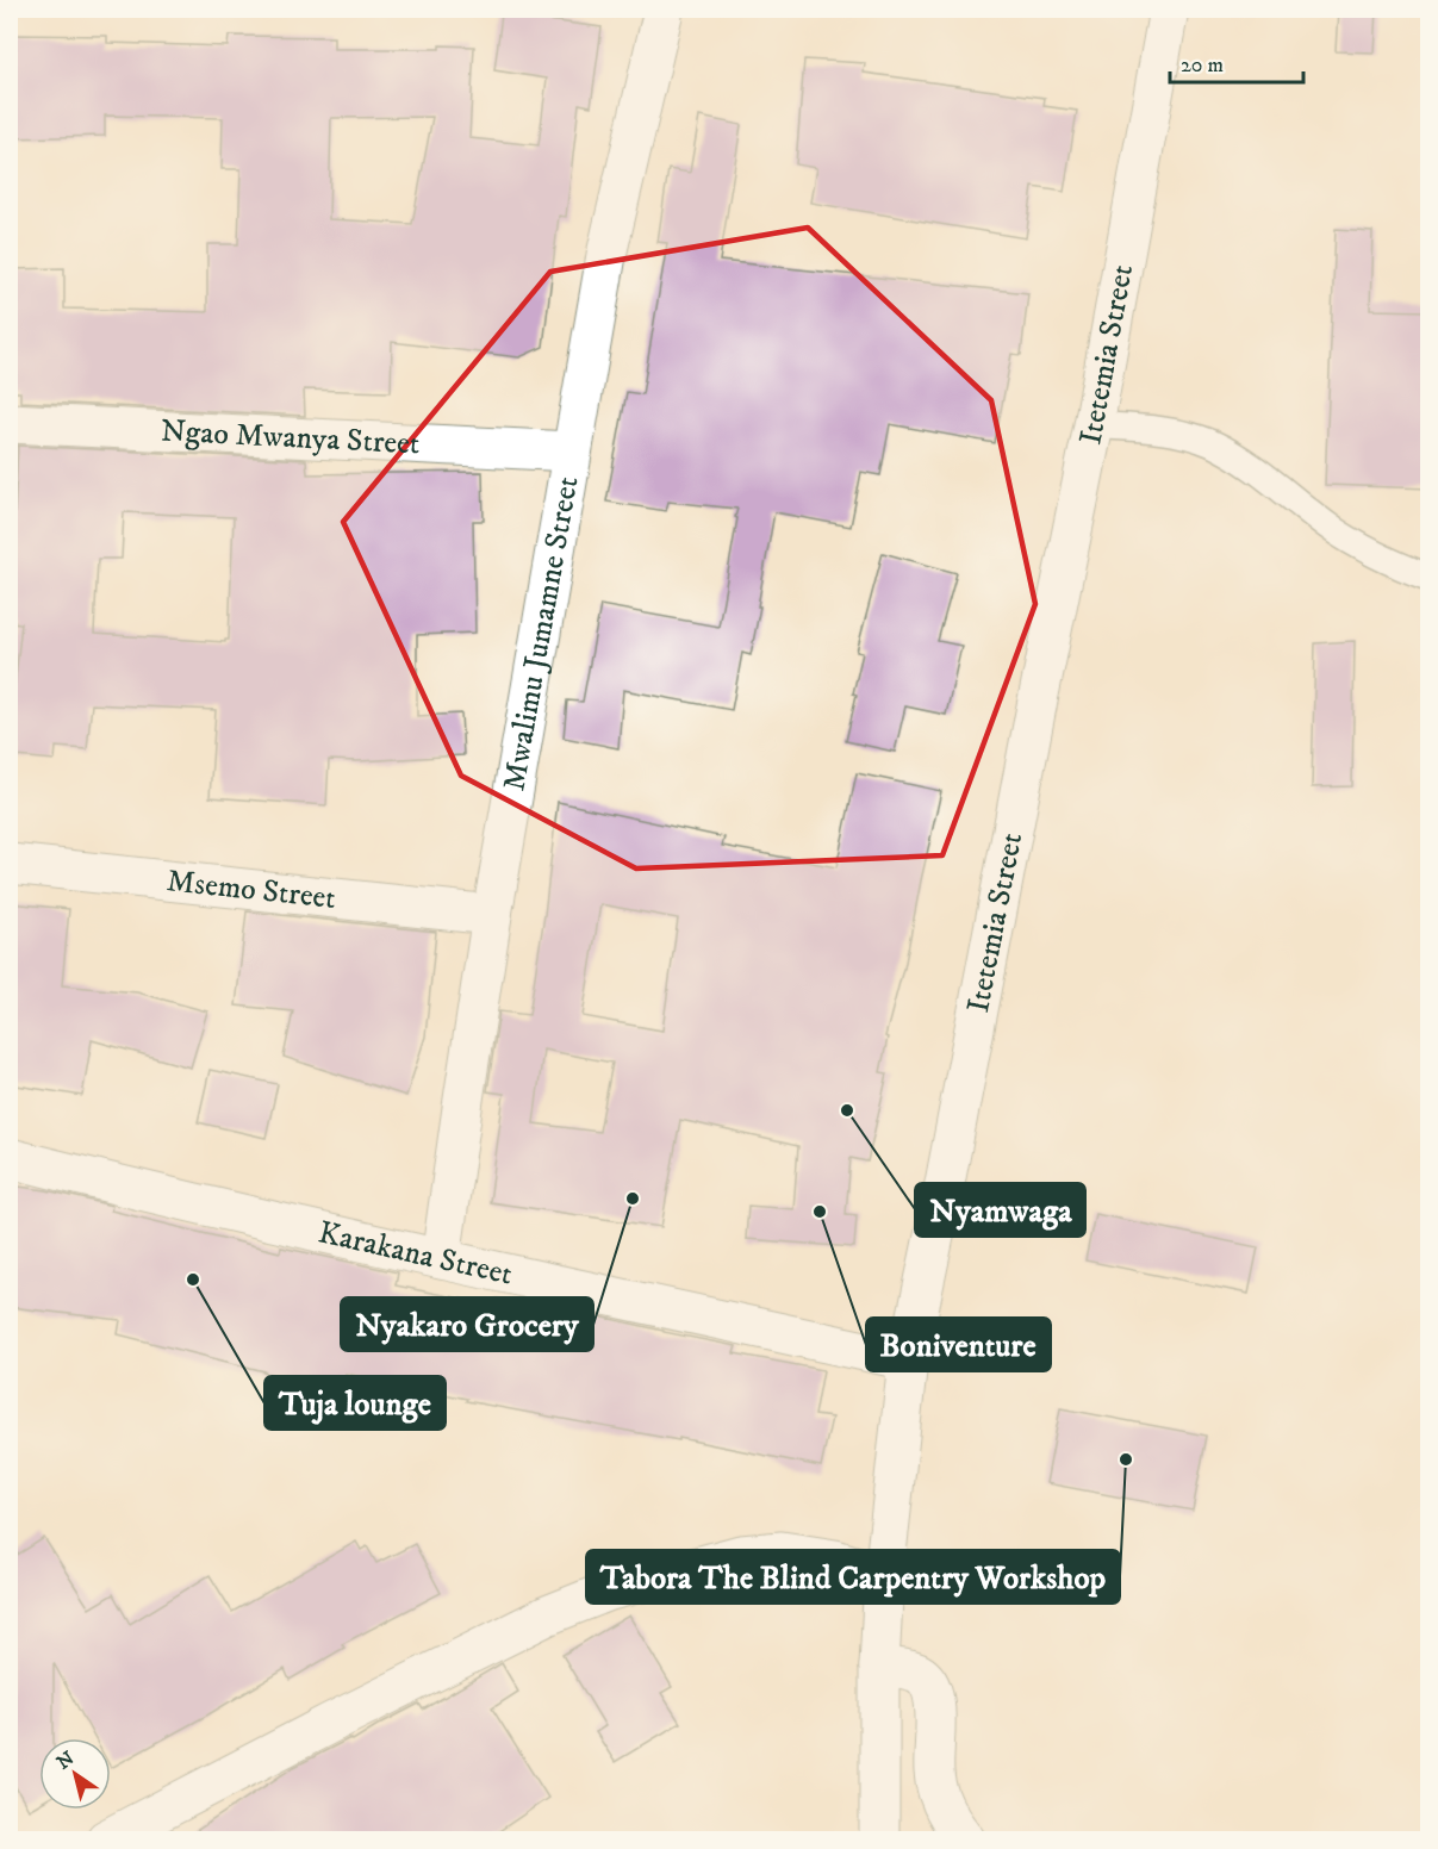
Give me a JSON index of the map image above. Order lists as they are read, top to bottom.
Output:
{
  "streets": {
    "street": [
      "Itetemia Street",
      "Ngao Mwanya Street",
      "Mwalimu Jumamne Street",
      "Msemo Street",
      "Karakana Street"
    ]
  },
  "crossings": [
    ["Itetemia Street", "Karakana Street"],
    ["Ngao Mwanya Street", "Mwalimu Jumamne Street"],
    ["Mwalimu Jumamne Street", "Msemo Street"],
    ["Mwalimu Jumamne Street", "Karakana Street"]
  ],
  "places": [
    "Nyamwaga",
    "Nyakaro Grocery",
    "Boniventure",
    "Tuja lounge",
    "Tabora The Blind Carpentry Workshop"
  ],
  "scale_bar": "20 m",
  "north": "top left"
}
